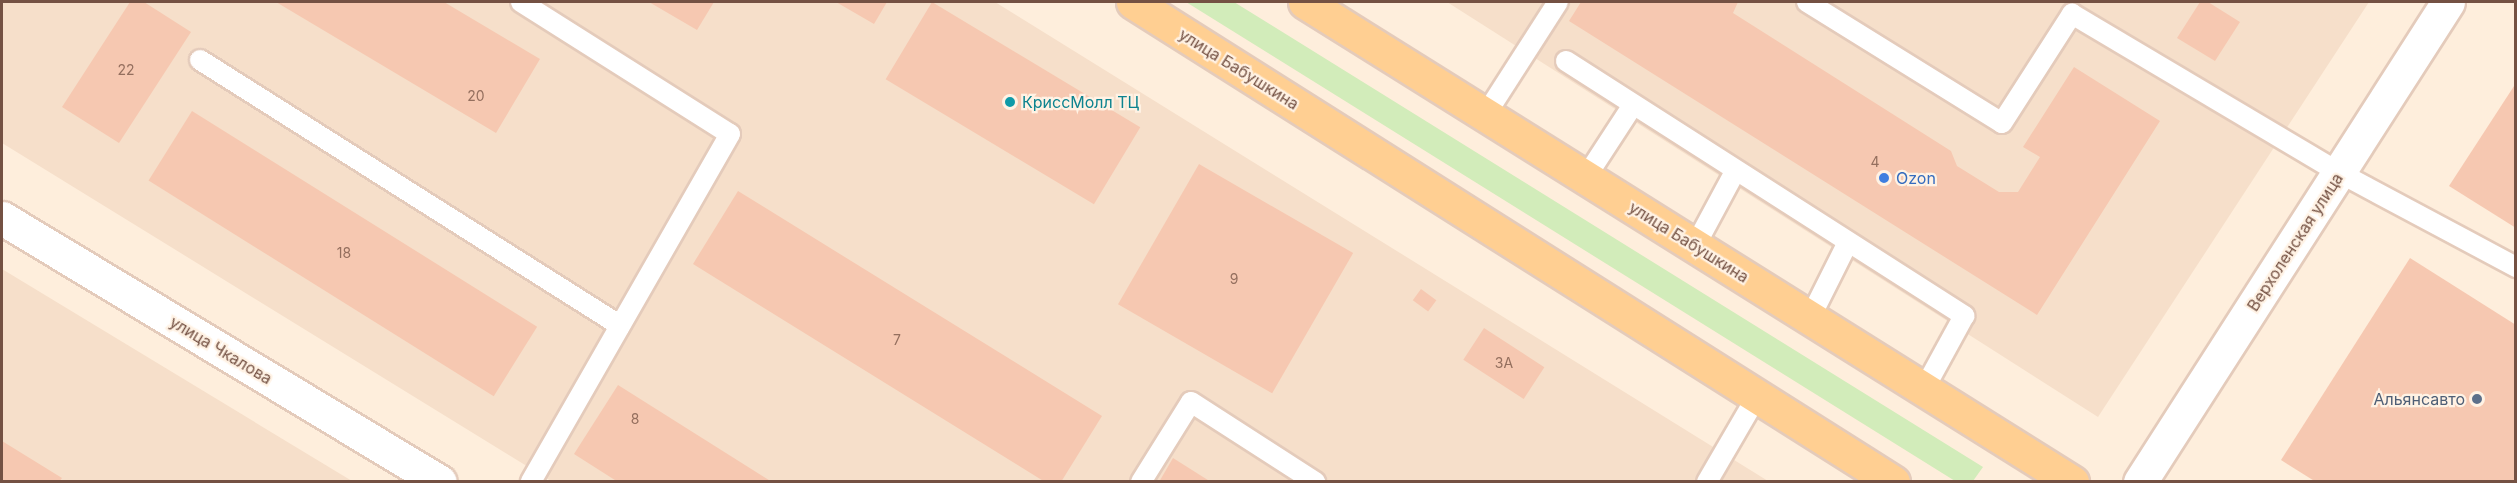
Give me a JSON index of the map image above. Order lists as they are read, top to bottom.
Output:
{
  "streets": {
    "main road": ["улица Бабушкина", "Верхоленская улица", "улица Чкалова"]
  },
  "places": ["КриссМолл ТЦ", "Ozon", "Альянсавто"],
  "house_numbers": [
    "22",
    "20",
    "4",
    "18",
    "9",
    "7",
    "3А",
    "8"
  ]
}
